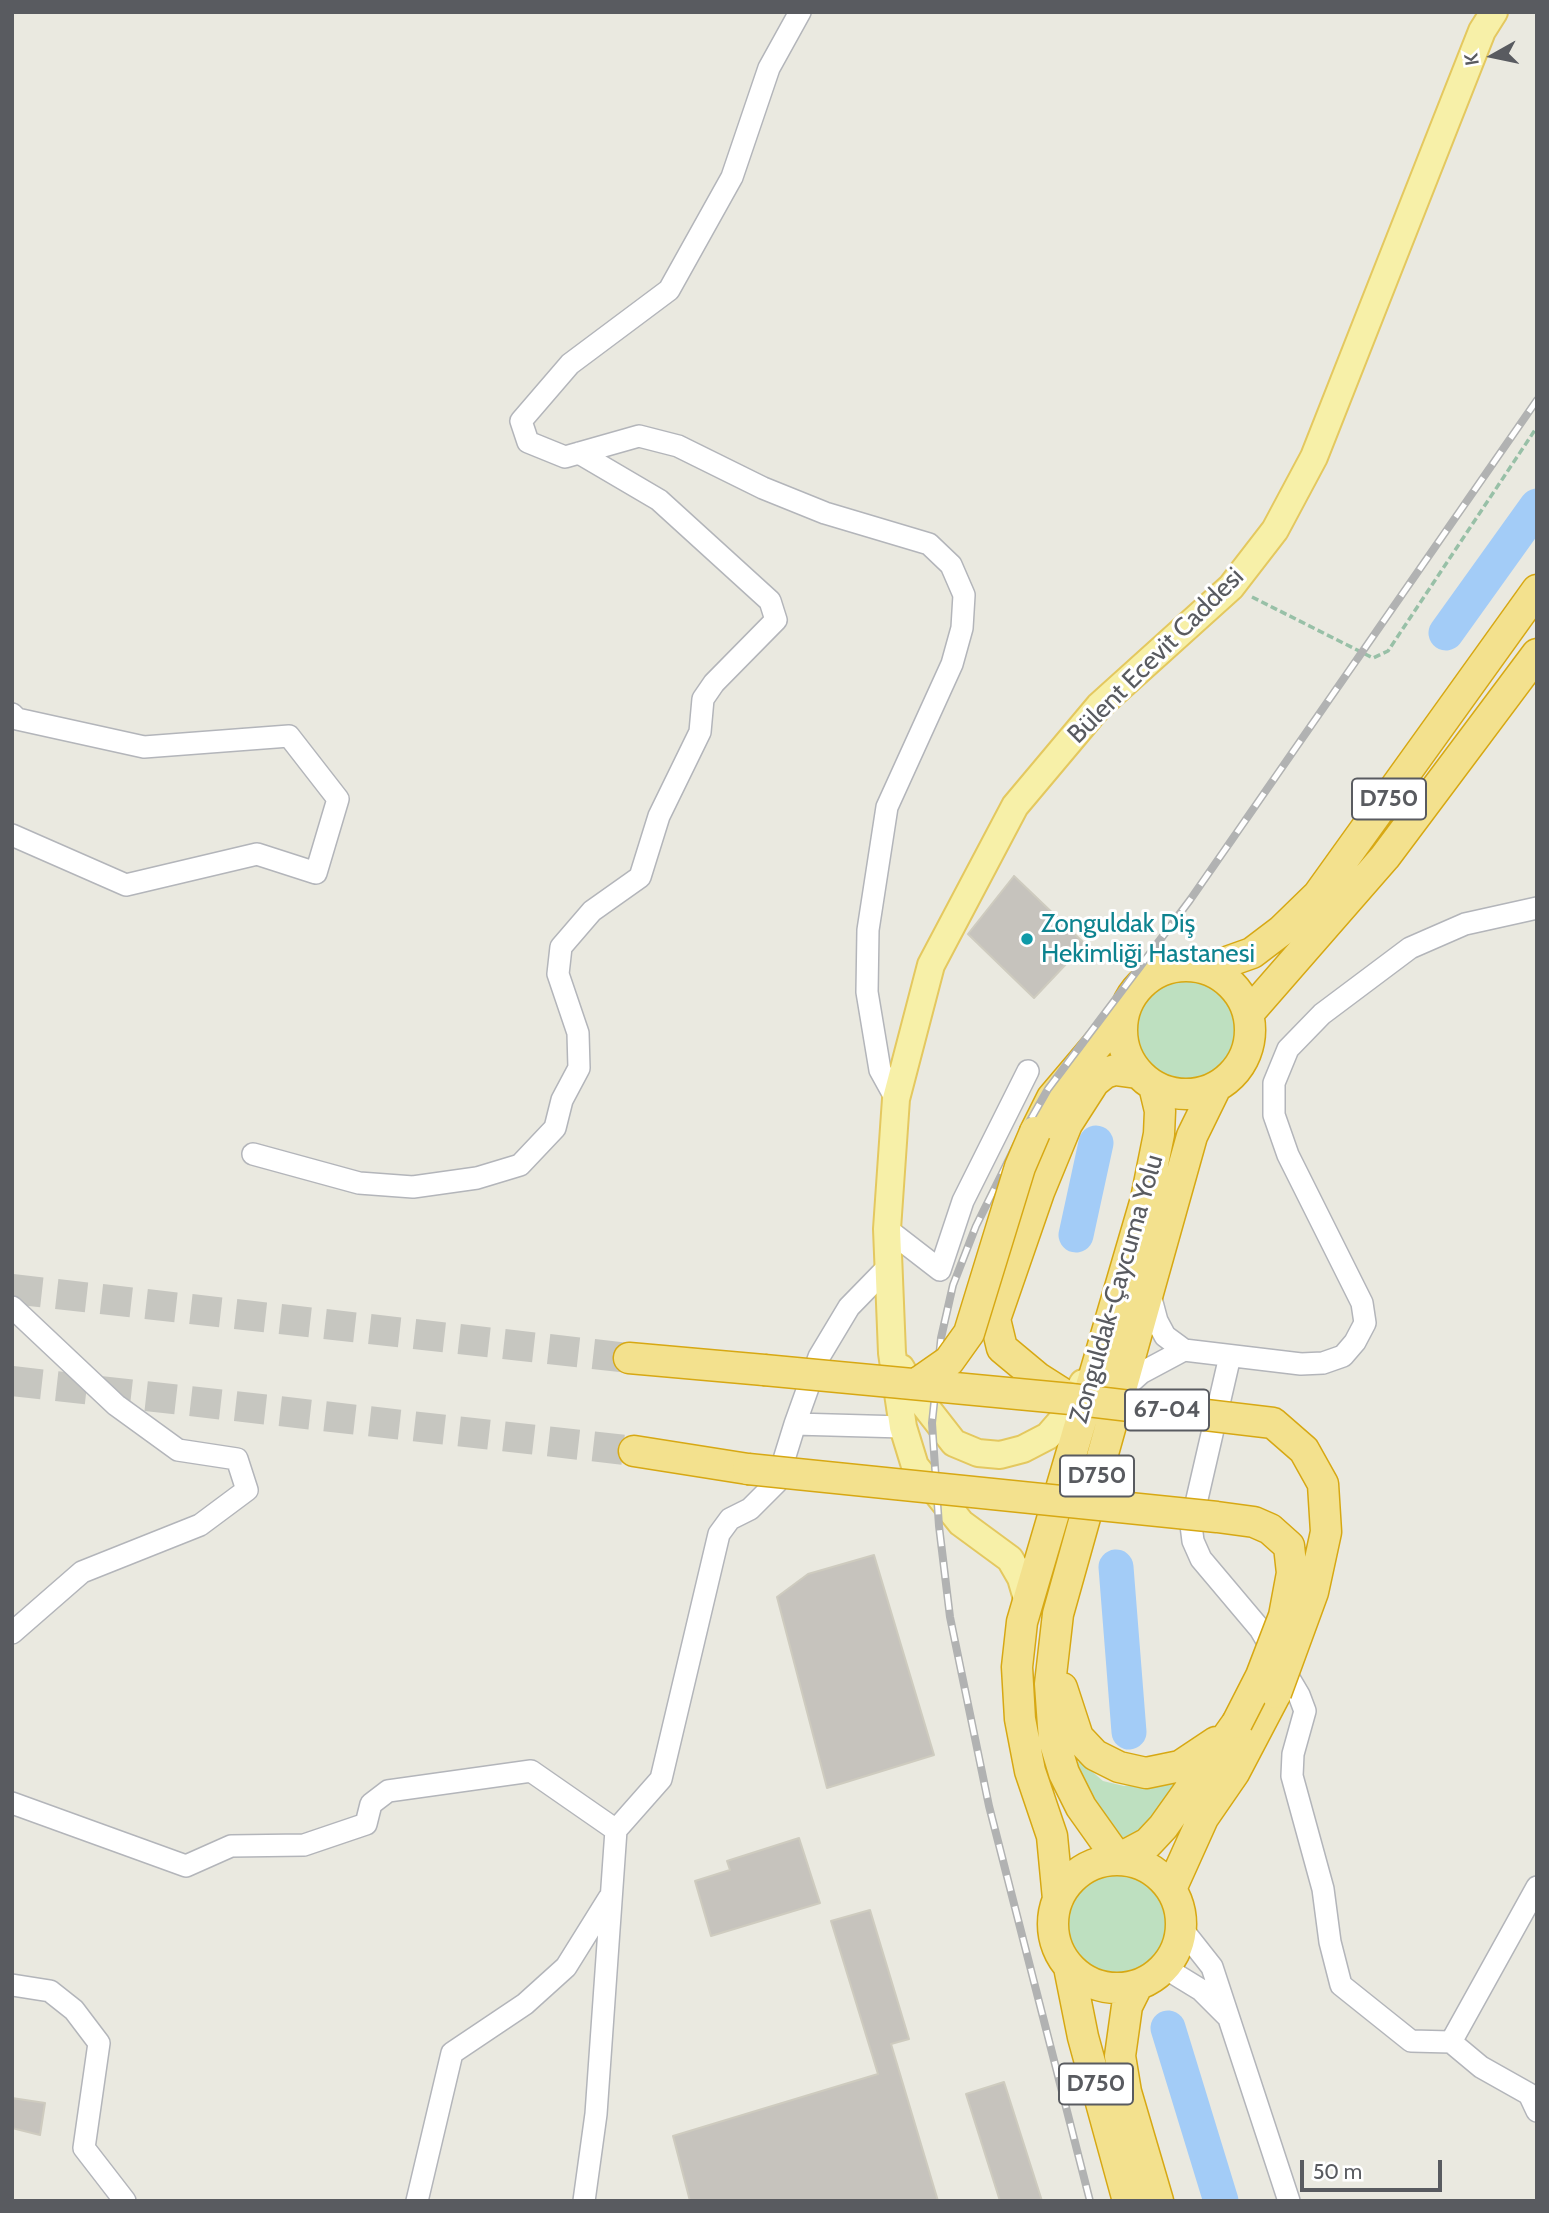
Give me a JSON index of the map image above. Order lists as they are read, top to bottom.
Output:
{
  "streets": {
    "highway": ["D750", "Zonguldak-Çaycuma Yolu", "67-04"],
    "main road": ["Bülent Ecevit Caddesi"]
  },
  "crossings": [
    ["Bülent Ecevit Caddesi", "Zonguldak-Çaycuma Yolu"],
    ["D750", "Zonguldak-Çaycuma Yolu"],
    ["D750", "67-04"],
    ["Zonguldak-Çaycuma Yolu", "67-04"]
  ],
  "places": ["Zonguldak Diş Hekimliği Hastanesi"],
  "scale_bar": "50 m",
  "north": "left"
}
